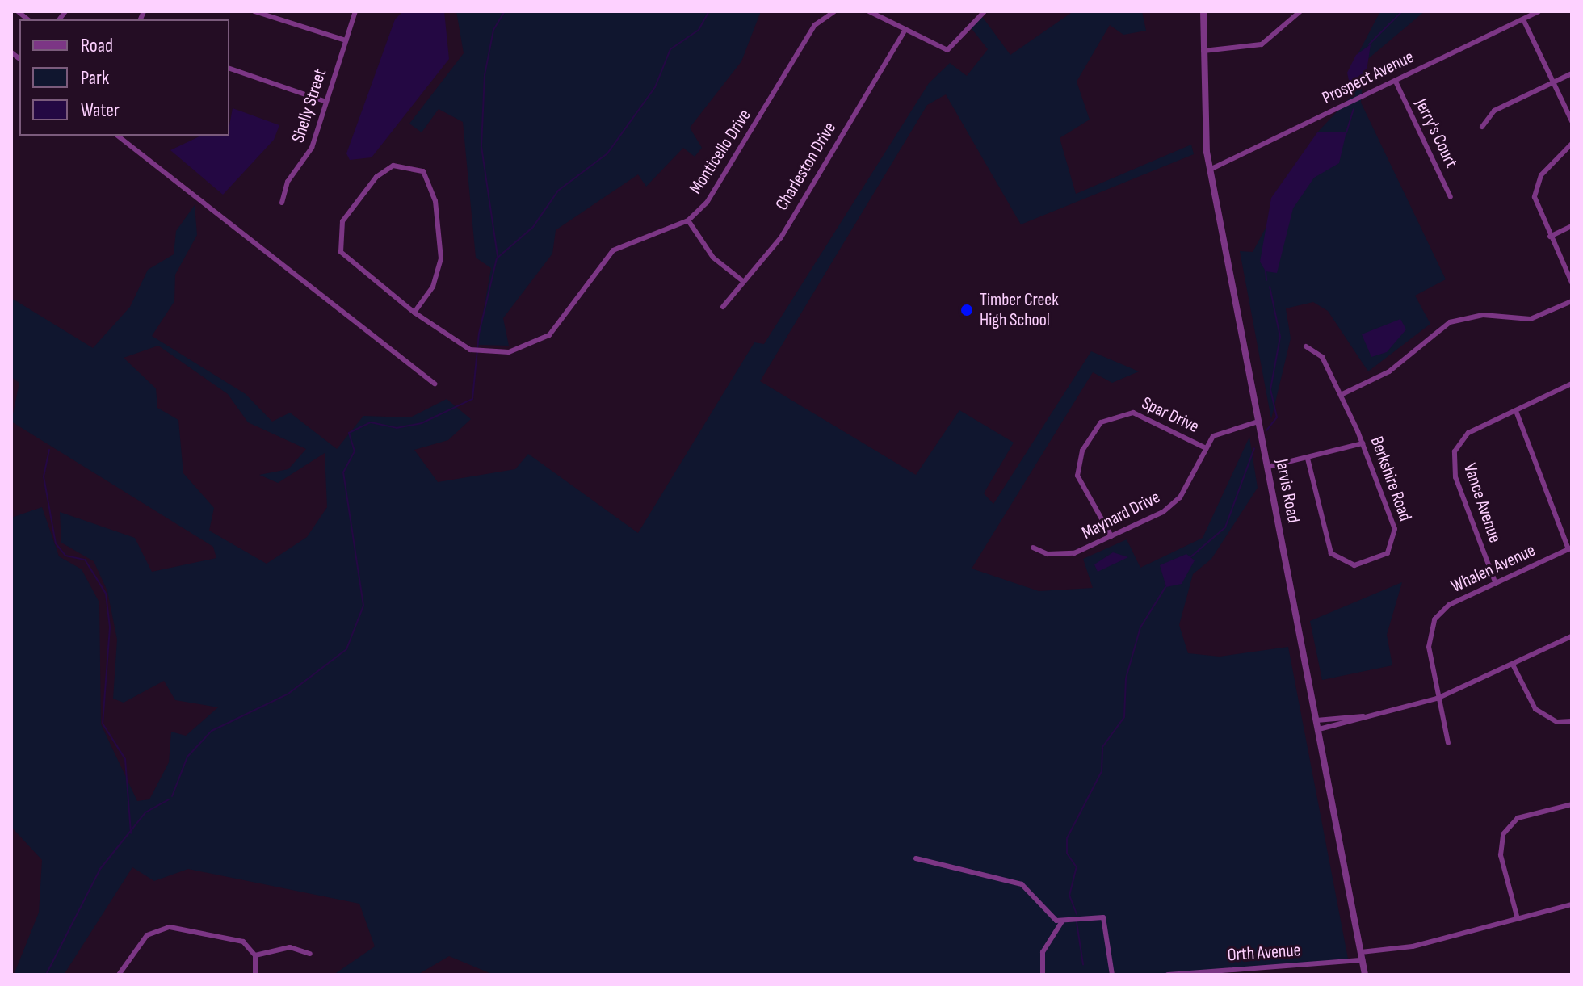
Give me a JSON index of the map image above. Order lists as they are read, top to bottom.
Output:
{
  "streets": {
    "street": [
      "Prospect Avenue",
      "Shelly Street",
      "Jerry's Court",
      "Monticello Drive",
      "Charleston Drive",
      "Spar Drive",
      "Berkshire Road",
      "Jarvis Road",
      "Vance Avenue",
      "Maynard Drive",
      "Whalen Avenue",
      "Orth Avenue"
    ]
  },
  "crossings": [
    ["Prospect Avenue", "Jerry's Court"],
    ["Prospect Avenue", "Jarvis Road"],
    ["Spar Drive", "Maynard Drive"],
    ["Jarvis Road", "Maynard Drive"],
    ["Jarvis Road", "Orth Avenue"],
    ["Vance Avenue", "Whalen Avenue"]
  ],
  "places": ["Timber Creek High School"],
  "legend": ["Road", "Park", "Water"]
}
